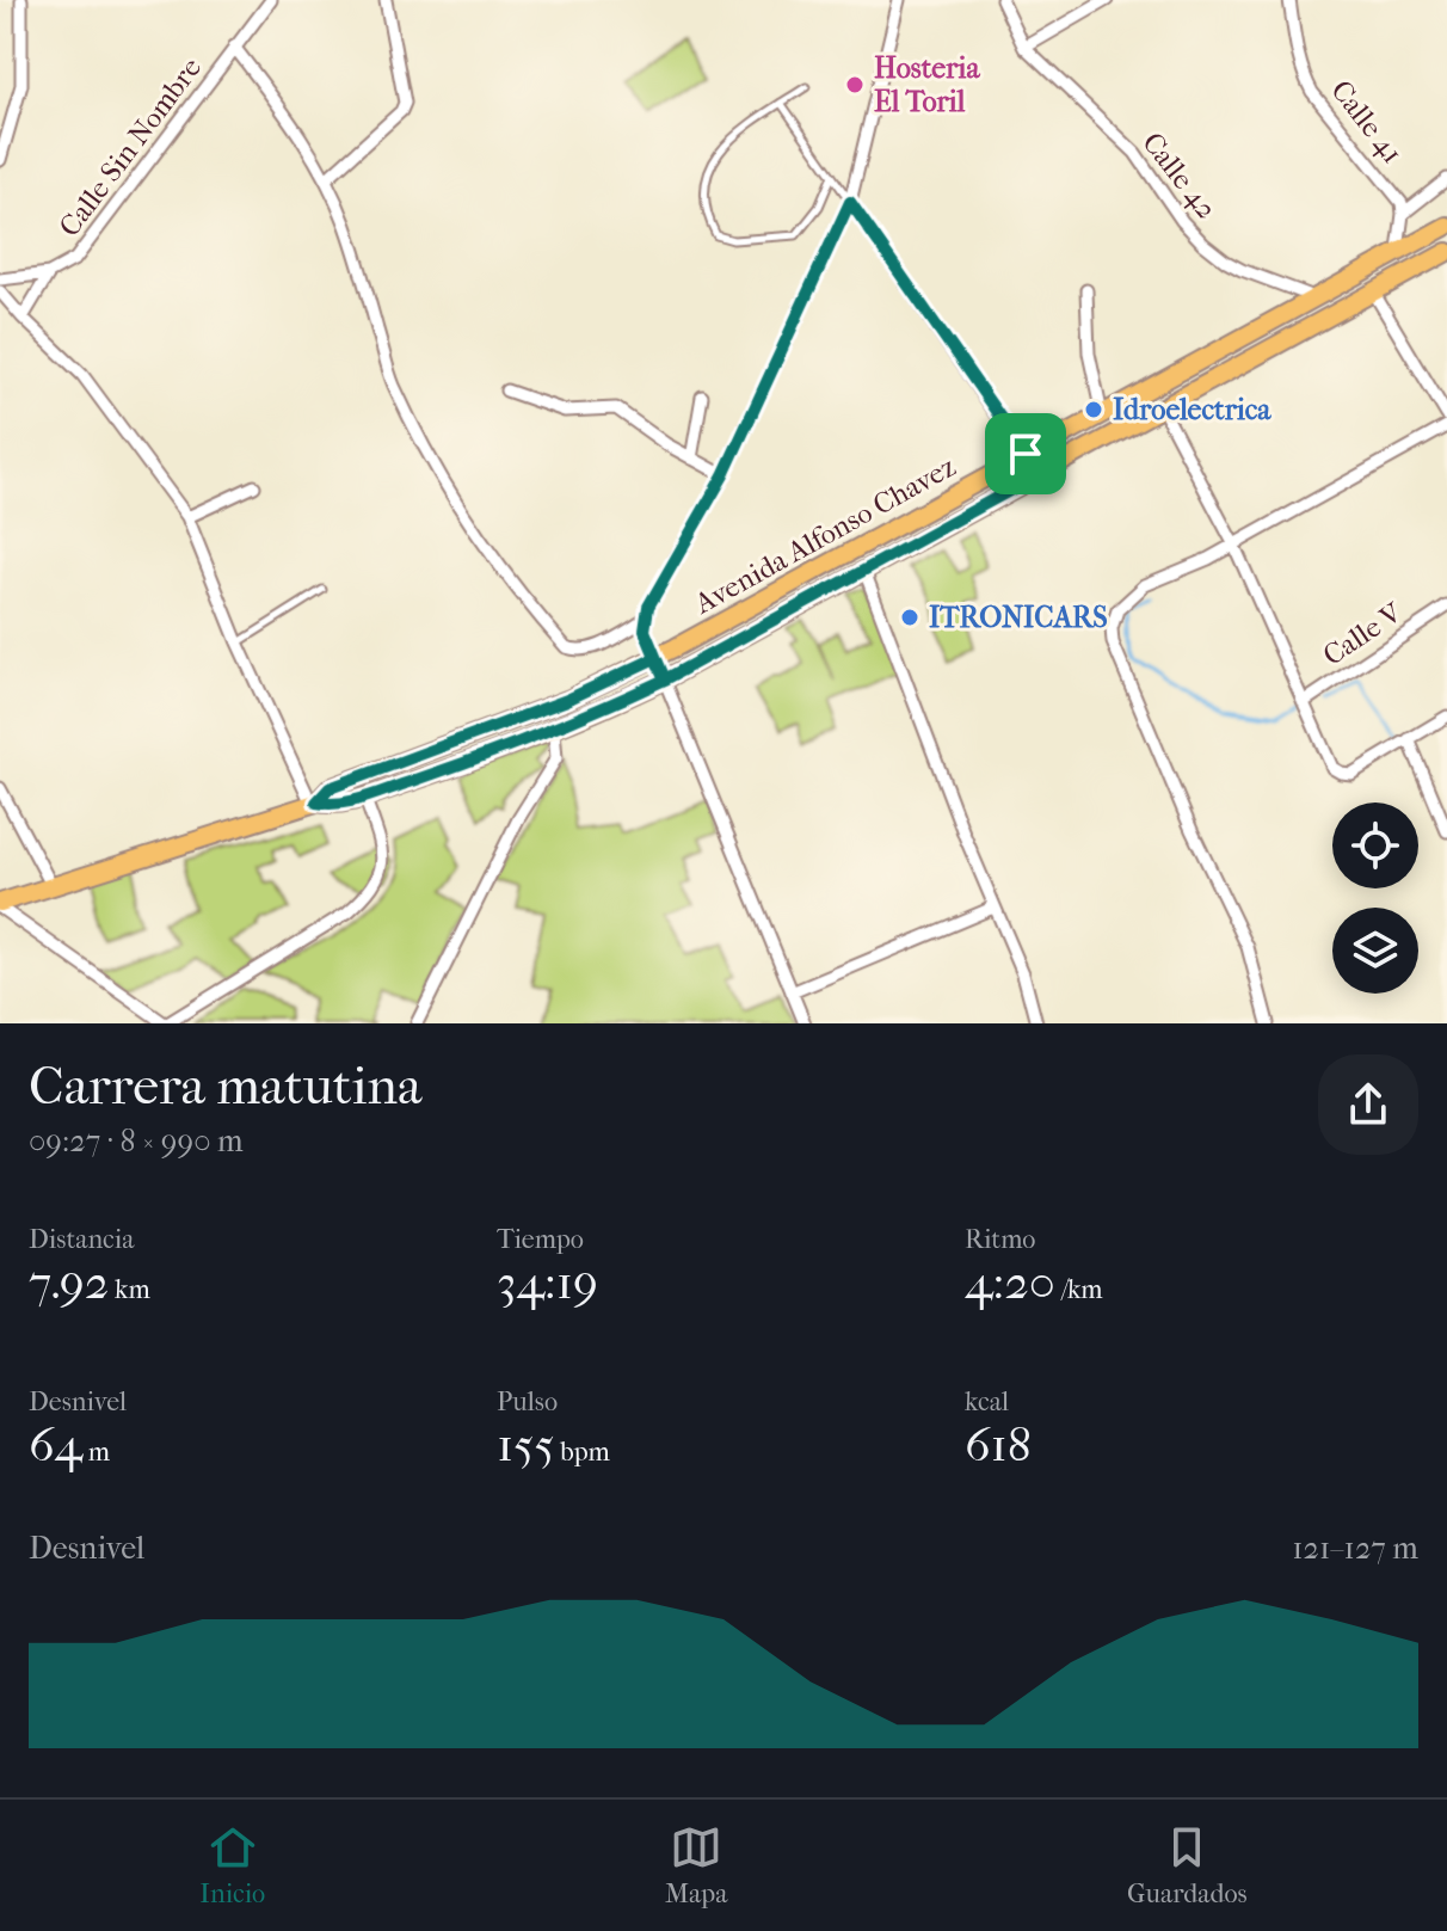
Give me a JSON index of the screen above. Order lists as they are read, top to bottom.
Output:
{
  "streets": {
    "main road": ["Avenida Alfonso Chavez"],
    "street": [
      "Calle 41",
      "Calle Sin Nombre",
      "Calle 42",
      "Calle V"
    ]
  },
  "crossings": [
    ["Calle 42", "Avenida Alfonso Chavez"]
  ],
  "places": ["Hosteria El Toril", "Idroelectrica", "ITRONICARS"],
  "page": {
    "heading": ["Carrera matutina", "09:27 · 8 × 990 m"],
    "stats": [
      ["Distancia", "7.92 km"],
      ["Tiempo", "34:19"],
      ["Ritmo", "4:20 /km"],
      ["Desnivel", "64 m"],
      ["Pulso", "155 bpm"],
      ["kcal", "618"]
    ],
    "chart": ["Desnivel", "121–127 m"],
    "tabs": ["Inicio", "Mapa", "Guardados"]
  }
}
